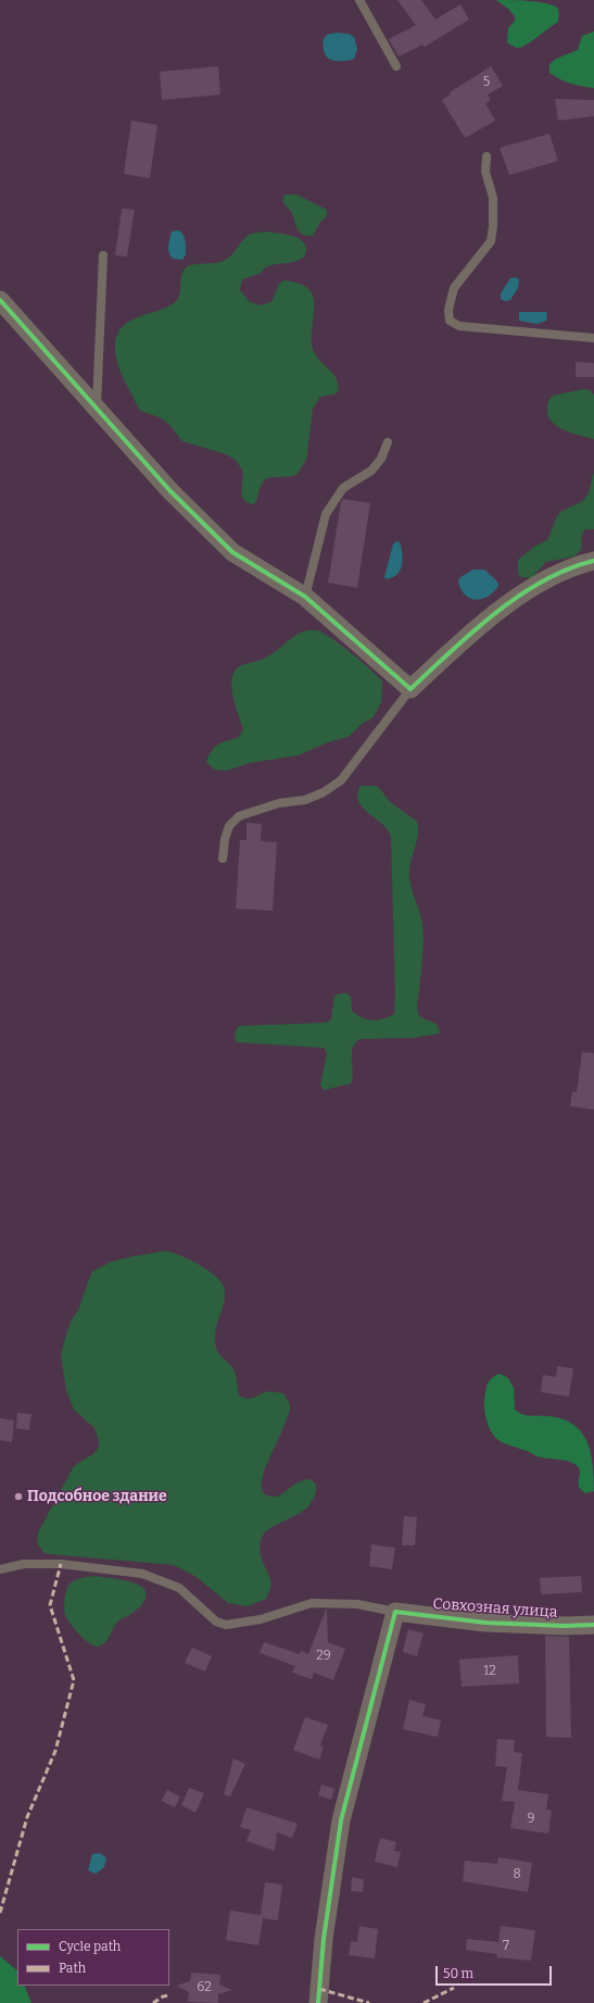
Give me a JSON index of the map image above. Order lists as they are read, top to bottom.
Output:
{
  "streets": {
    "street": ["Совхозная улица"]
  },
  "places": ["Подсобное здание"],
  "house_numbers": [
    "5",
    "29",
    "12",
    "9",
    "8",
    "7",
    "62"
  ],
  "legend": ["Cycle path", "Path"],
  "scale_bar": "50 m"
}
